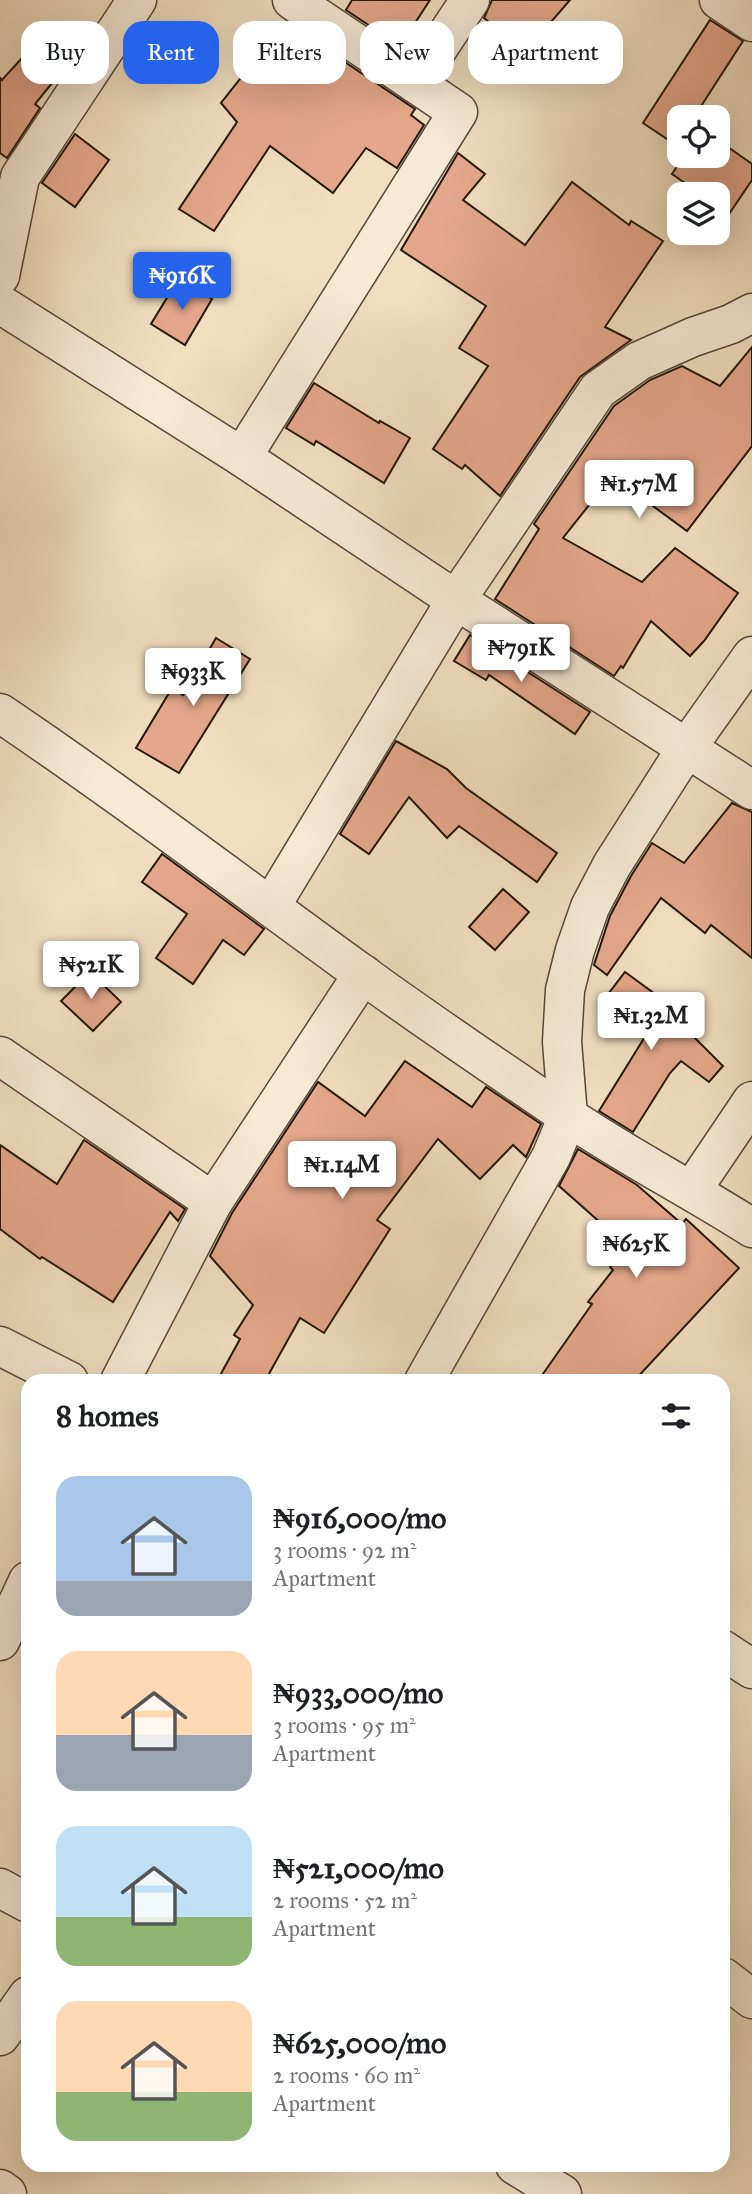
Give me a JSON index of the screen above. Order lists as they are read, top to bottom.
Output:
{
  "page": {
    "chip": [
      "Buy",
      "Rent",
      "Filters",
      "New",
      "Apartment"
    ],
    "price": [
      "₦916K",
      "₦1.57M",
      "₦791K",
      "₦933K",
      "₦521K",
      "₦1.32M",
      "₦1.14M",
      "₦625K"
    ],
    "heading": "8 homes",
    "list": [
      {
        "name": "₦916,000/mo",
        "note": "3 rooms · 92 m² · Apartment"
      },
      {
        "name": "₦933,000/mo",
        "note": "3 rooms · 95 m² · Apartment"
      },
      {
        "name": "₦521,000/mo",
        "note": "2 rooms · 52 m² · Apartment"
      },
      {
        "name": "₦625,000/mo",
        "note": "2 rooms · 60 m² · Apartment"
      }
    ]
  }
}
